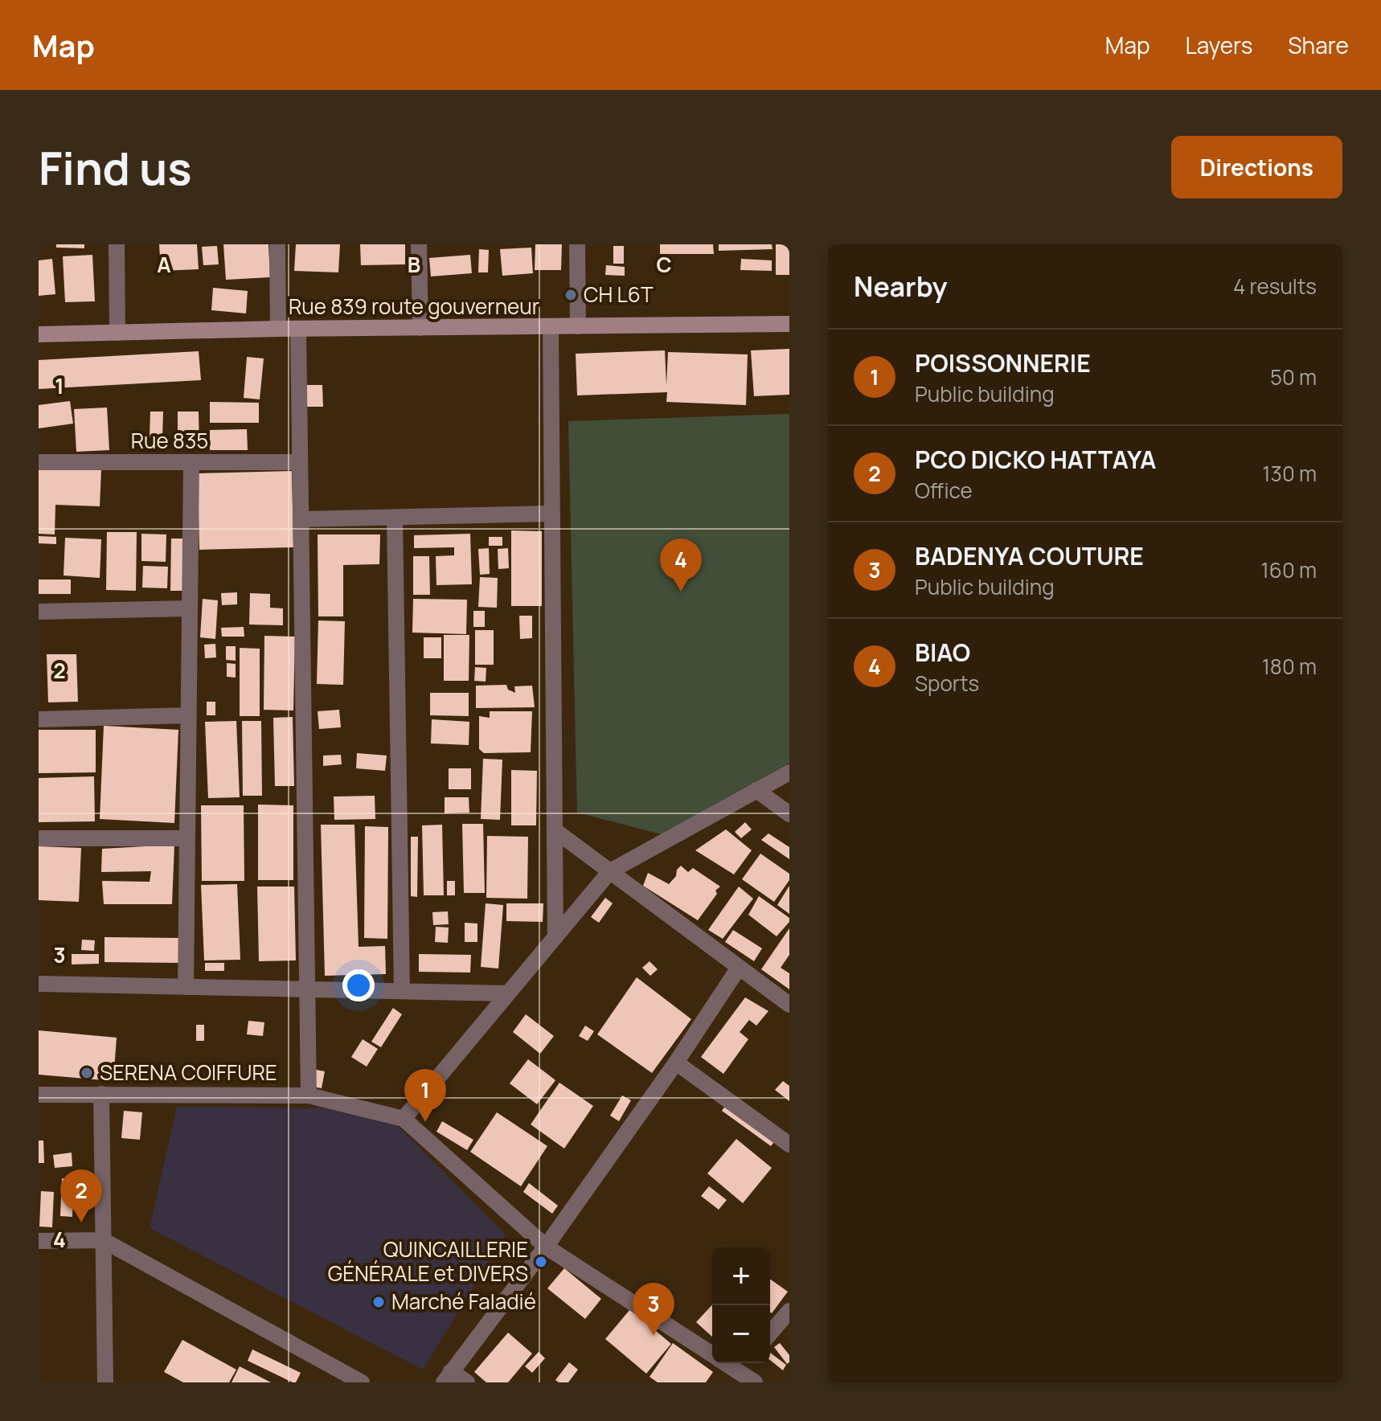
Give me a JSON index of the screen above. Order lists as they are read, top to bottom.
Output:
{
  "streets": {
    "street": ["Rue 839 route gouverneur", "Rue 835"]
  },
  "places": [
    "CH L6T",
    "SERENA COIFFURE",
    "QUINCAILLERIE GÉNÉRALE et DIVERS",
    "Marché Faladié"
  ],
  "page": {
    "header": "Map",
    "nav": ["Map", "Layers", "Share"],
    "buttons": "Directions",
    "title": "Find us",
    "heading": ["Nearby", "4 results"],
    "list": [
      {
        "mark": "1",
        "name": "POISSONNERIE",
        "note": "Public building",
        "value": "50 m"
      },
      {
        "mark": "2",
        "name": "PCO DICKO HATTAYA",
        "note": "Office",
        "value": "130 m"
      },
      {
        "mark": "3",
        "name": "BADENYA COUTURE",
        "note": "Public building",
        "value": "160 m"
      },
      {
        "mark": "4",
        "name": "BIAO",
        "note": "Sports",
        "value": "180 m"
      }
    ],
    "pins": [
      "4",
      "1",
      "2",
      "3"
    ],
    "map_buttons": ["+", "−"]
  },
  "grid": {
    "columns": ["A", "B", "C"],
    "rows": [
      "1",
      "2",
      "3",
      "4"
    ]
  }
}
